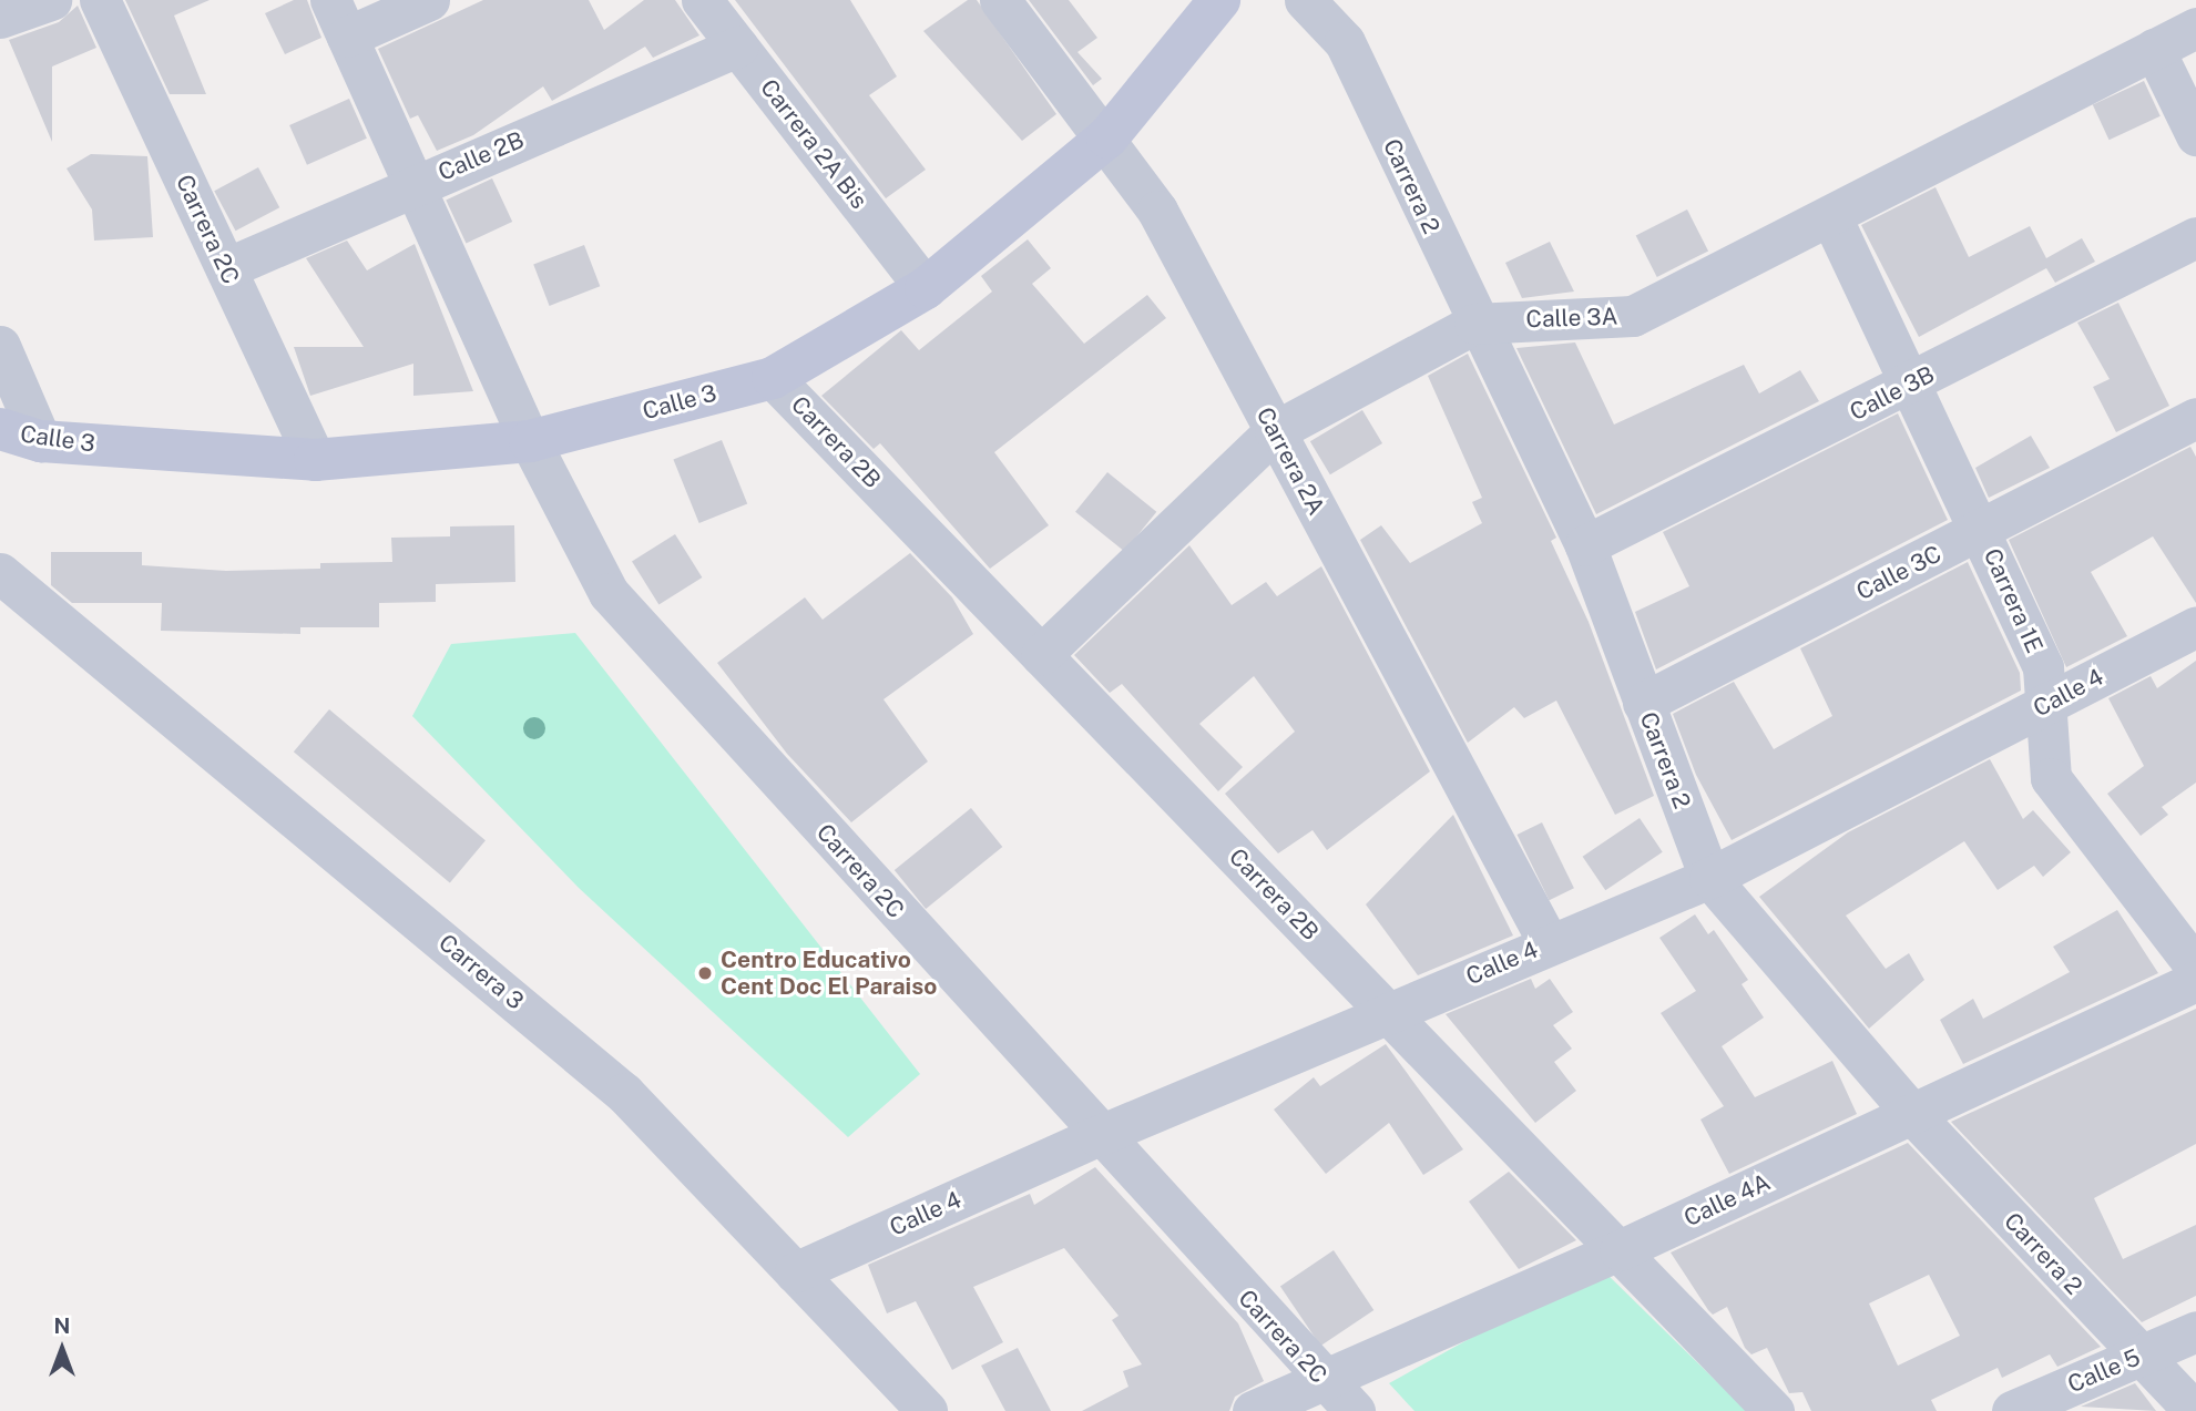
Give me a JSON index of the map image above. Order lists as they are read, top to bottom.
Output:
{
  "streets": {
    "main road": ["Calle 3"],
    "street": [
      "Carrera 2A Bis",
      "Calle 2B",
      "Carrera 2",
      "Carrera 2C",
      "Calle 3A",
      "Calle 3B",
      "Carrera 2B",
      "Carrera 2A",
      "Calle 3C",
      "Carrera 1E",
      "Calle 4",
      "Carrera 3",
      "Calle 4A",
      "Calle 5"
    ]
  },
  "crossings": [
    ["Carrera 2A Bis", "Calle 2B"],
    ["Carrera 2A Bis", "Calle 3"],
    ["Calle 2B", "Carrera 2C"],
    ["Carrera 2", "Calle 3A"],
    ["Carrera 2", "Calle 3B"],
    ["Carrera 2", "Calle 3C"],
    ["Carrera 2", "Calle 4"],
    ["Carrera 2", "Calle 4A"],
    ["Carrera 2", "Calle 5"],
    ["Carrera 2C", "Calle 3"],
    ["Carrera 2C", "Calle 4"],
    ["Carrera 2C", "Calle 4A"],
    ["Calle 3A", "Carrera 2B"],
    ["Calle 3A", "Carrera 2A"],
    ["Calle 3A", "Carrera 1E"],
    ["Calle 3B", "Carrera 1E"],
    ["Calle 3", "Carrera 2B"],
    ["Calle 3", "Carrera 2A"],
    ["Carrera 2B", "Calle 4"],
    ["Carrera 2B", "Calle 4A"],
    ["Carrera 2A", "Calle 4"],
    ["Calle 3C", "Carrera 1E"],
    ["Carrera 1E", "Calle 4"],
    ["Calle 4", "Carrera 3"]
  ],
  "places": ["Centro Educativo Cent Doc El Paraiso"],
  "north": "top"
}
